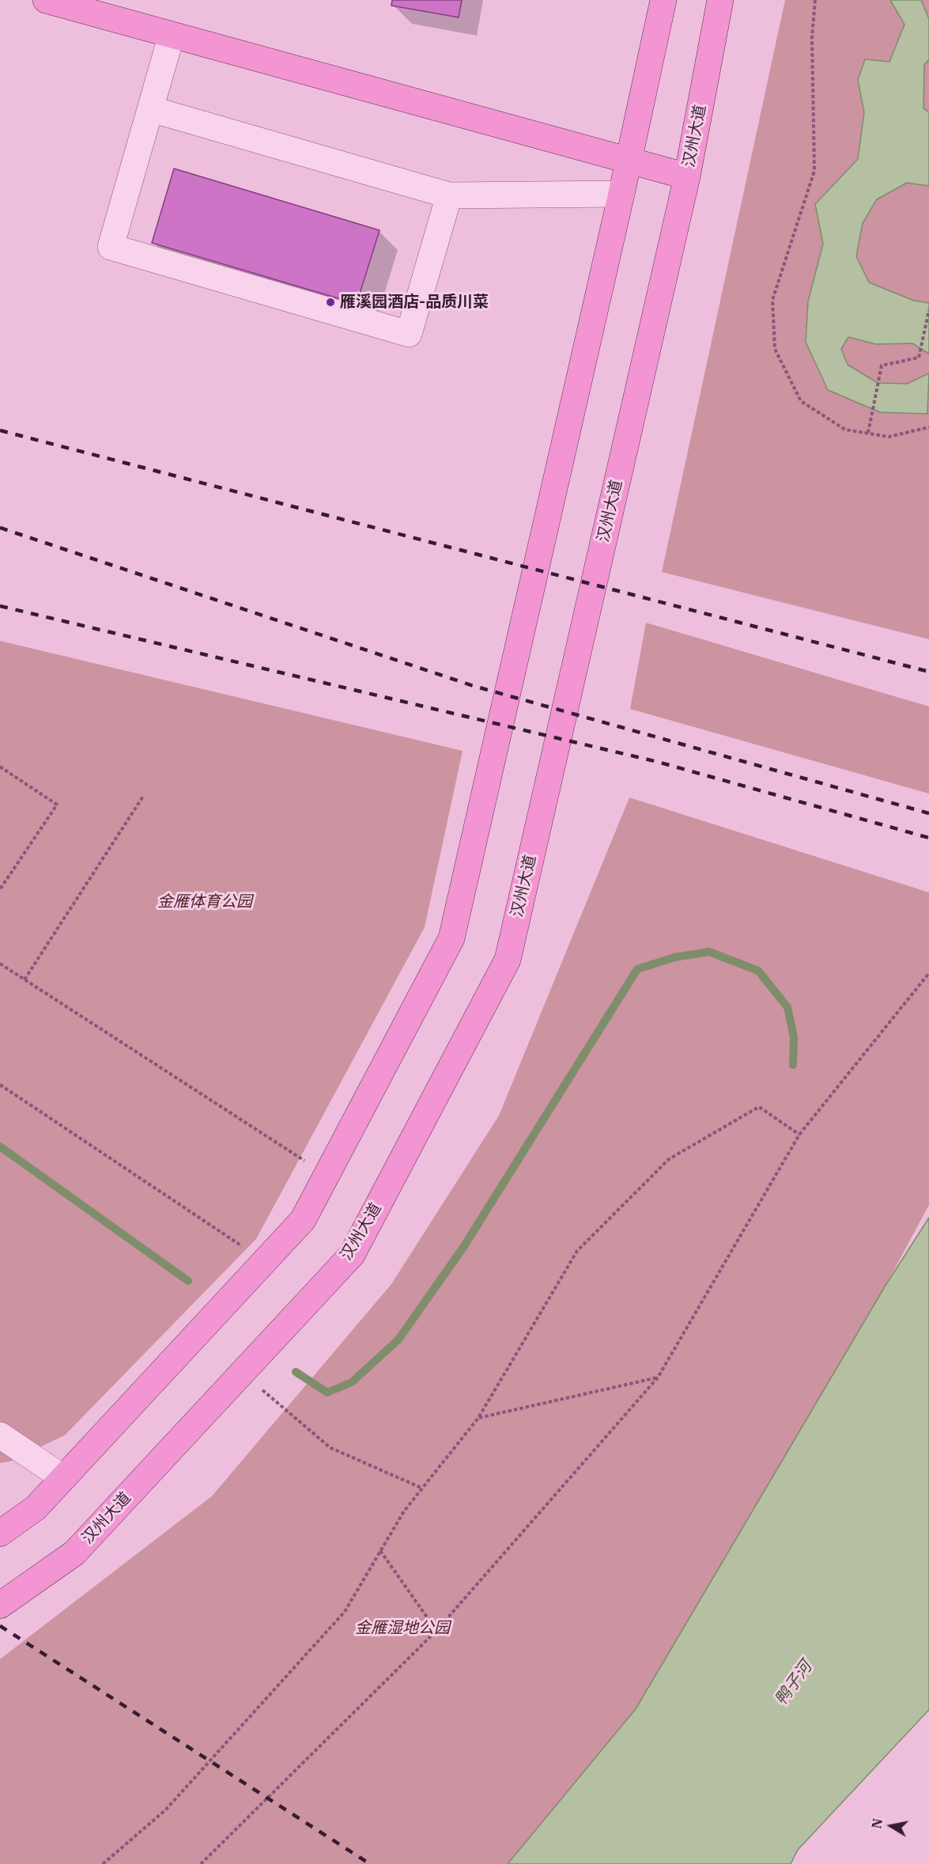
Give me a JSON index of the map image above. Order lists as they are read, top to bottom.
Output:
{
  "streets": {
    "main road": ["汉州大道"]
  },
  "water": ["鸭子河"],
  "parks": ["金雁体育公园", "金雁湿地公园"],
  "places": ["雁溪园酒店-品质川菜"],
  "north": "left"
}
